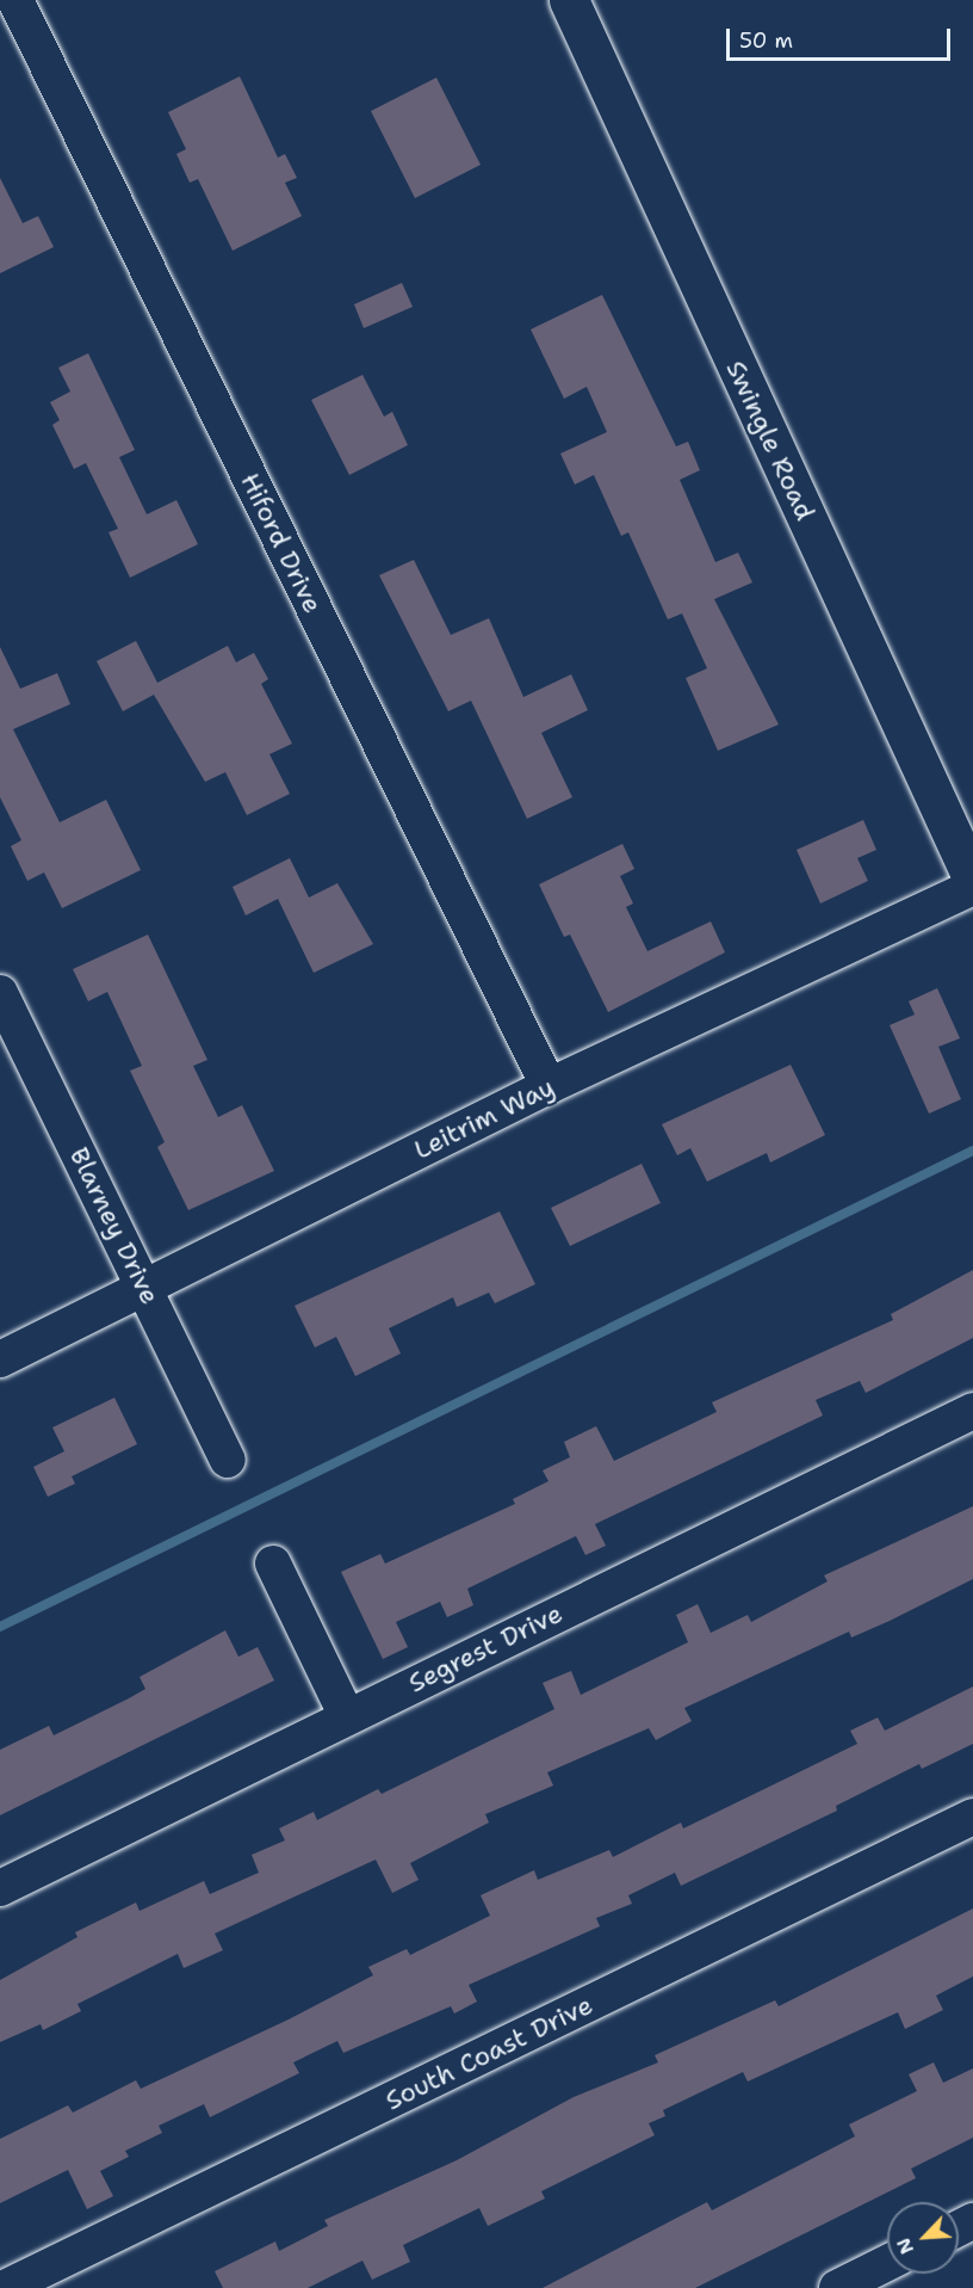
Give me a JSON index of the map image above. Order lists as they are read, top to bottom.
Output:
{
  "streets": {
    "street": [
      "Swingle Road",
      "Hiford Drive",
      "Leitrim Way",
      "Blarney Drive",
      "Segrest Drive",
      "South Coast Drive"
    ]
  },
  "crossings": [
    ["Hiford Drive", "Leitrim Way"],
    ["Leitrim Way", "Blarney Drive"]
  ],
  "scale_bar": "50 m",
  "north": "bottom left"
}
